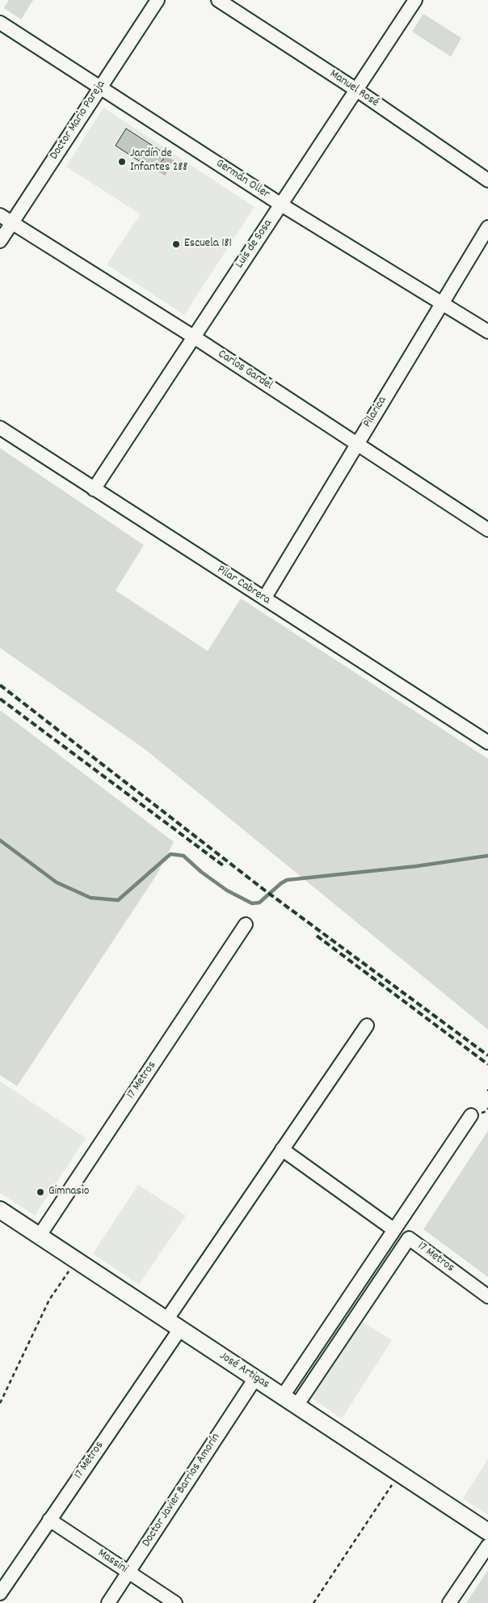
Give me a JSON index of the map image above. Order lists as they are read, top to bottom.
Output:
{
  "streets": {
    "street": [
      "Manuel Rosé",
      "Doctor Mario Pareja",
      "Germán Oller",
      "Luis de Sosa",
      "Carlos Gardel",
      "Pilarica",
      "Pilar Cabrera",
      "17 Metros",
      "José Artigas",
      "Doctor Javier Barrios Amorín",
      "Massini"
    ]
  },
  "crossings": [
    ["Manuel Rosé", "Luis de Sosa"],
    ["Doctor Mario Pareja", "Germán Oller"],
    ["Doctor Mario Pareja", "Carlos Gardel"],
    ["Germán Oller", "Luis de Sosa"],
    ["Germán Oller", "Pilarica"],
    ["Luis de Sosa", "Carlos Gardel"],
    ["Luis de Sosa", "Pilar Cabrera"],
    ["Carlos Gardel", "Pilarica"],
    ["Pilarica", "Pilar Cabrera"],
    ["17 Metros", "José Artigas"],
    ["17 Metros", "Massini"],
    ["José Artigas", "Doctor Javier Barrios Amorín"],
    ["Doctor Javier Barrios Amorín", "Massini"]
  ],
  "places": ["Jardín de Infantes 288", "Escuela 181", "Gimnasio"]
}
